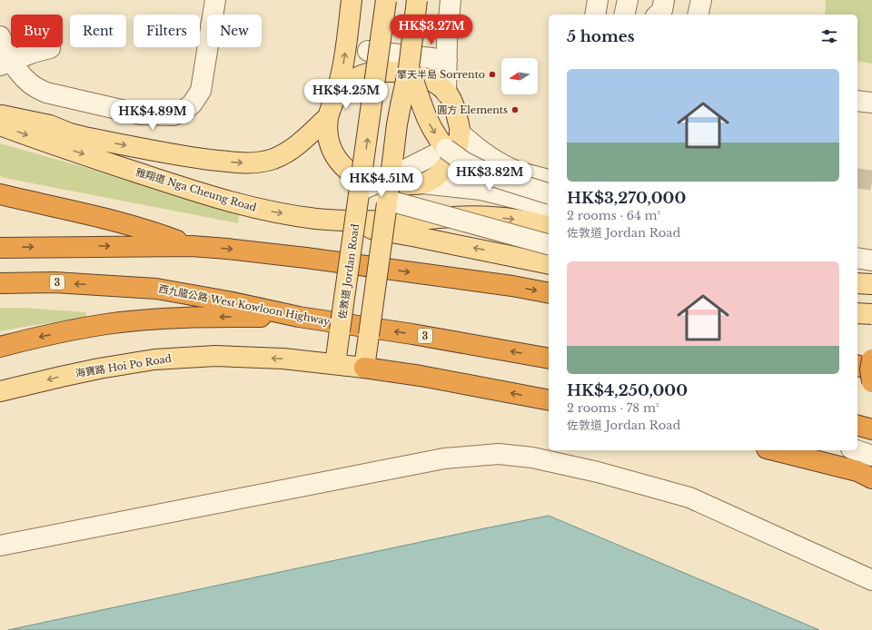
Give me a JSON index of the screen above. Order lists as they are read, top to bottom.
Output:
{
  "streets": {
    "highway": ["3", "西九龍公路 West Kowloon Highway"],
    "main road": ["雅翔道 Nga Cheung Road", "佐敦道 Jordan Road", "海寶路 Hoi Po Road"]
  },
  "crossings": [
    ["佐敦道 Jordan Road", "海寶路 Hoi Po Road"]
  ],
  "one_way": ["海寶路 Hoi Po Road"],
  "places": ["擎天半島 Sorrento", "圓方 Elements"],
  "north": "left",
  "page": {
    "price": [
      "HK$3.27M",
      "HK$4.25M",
      "HK$4.89M",
      "HK$3.82M",
      "HK$4.51M"
    ],
    "chip": [
      "Buy",
      "Rent",
      "Filters",
      "New"
    ],
    "heading": "5 homes",
    "list": [
      {
        "name": "HK$3,270,000",
        "note": "2 rooms · 64 m² · 佐敦道 Jordan Road"
      },
      {
        "name": "HK$4,250,000",
        "note": "2 rooms · 78 m² · 佐敦道 Jordan Road"
      }
    ]
  }
}
